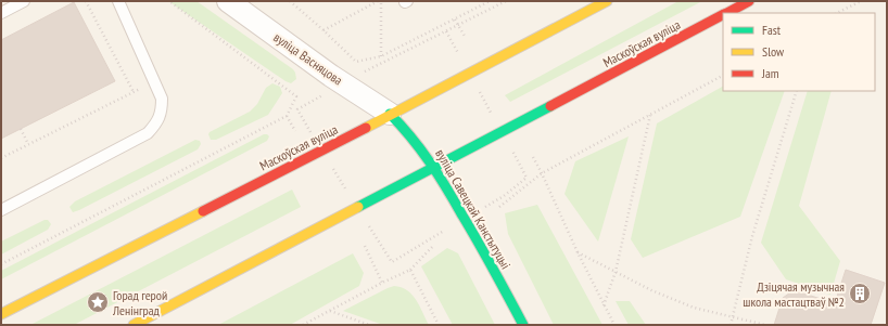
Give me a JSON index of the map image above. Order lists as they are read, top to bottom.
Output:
{
  "streets": {
    "main road": ["Маскоўская вуліца", "вуліца Савецкай Канстытуцыі"],
    "street": ["вуліца Васняцова"]
  },
  "crossings": [
    ["Маскоўская вуліца", "вуліца Васняцова"],
    ["Маскоўская вуліца", "вуліца Савецкай Канстытуцыі"],
    ["вуліца Васняцова", "вуліца Савецкай Канстытуцыі"]
  ],
  "places": {
    "building": ["Дзіцячая музычная школа мастацтваў №2"],
    "place": ["Горад герой Ленінград"]
  },
  "legend": ["Fast", "Slow", "Jam"]
}
